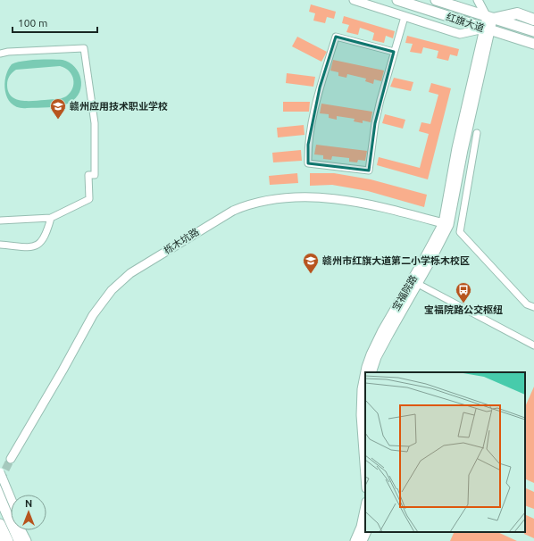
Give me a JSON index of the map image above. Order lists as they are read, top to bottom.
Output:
{
  "streets": {
    "main road": ["红旗大道"],
    "street": ["栎木坑路", "宝福院路"]
  },
  "crossings": [
    ["红旗大道", "宝福院路"],
    ["栎木坑路", "宝福院路"]
  ],
  "places": {
    "school or university": ["赣州应用技术职业学校", "赣州市红旗大道第二小学栎木校区"],
    "bus stop": ["宝福院路公交枢纽"]
  },
  "scale_bar": "100 m",
  "north": "top"
}
